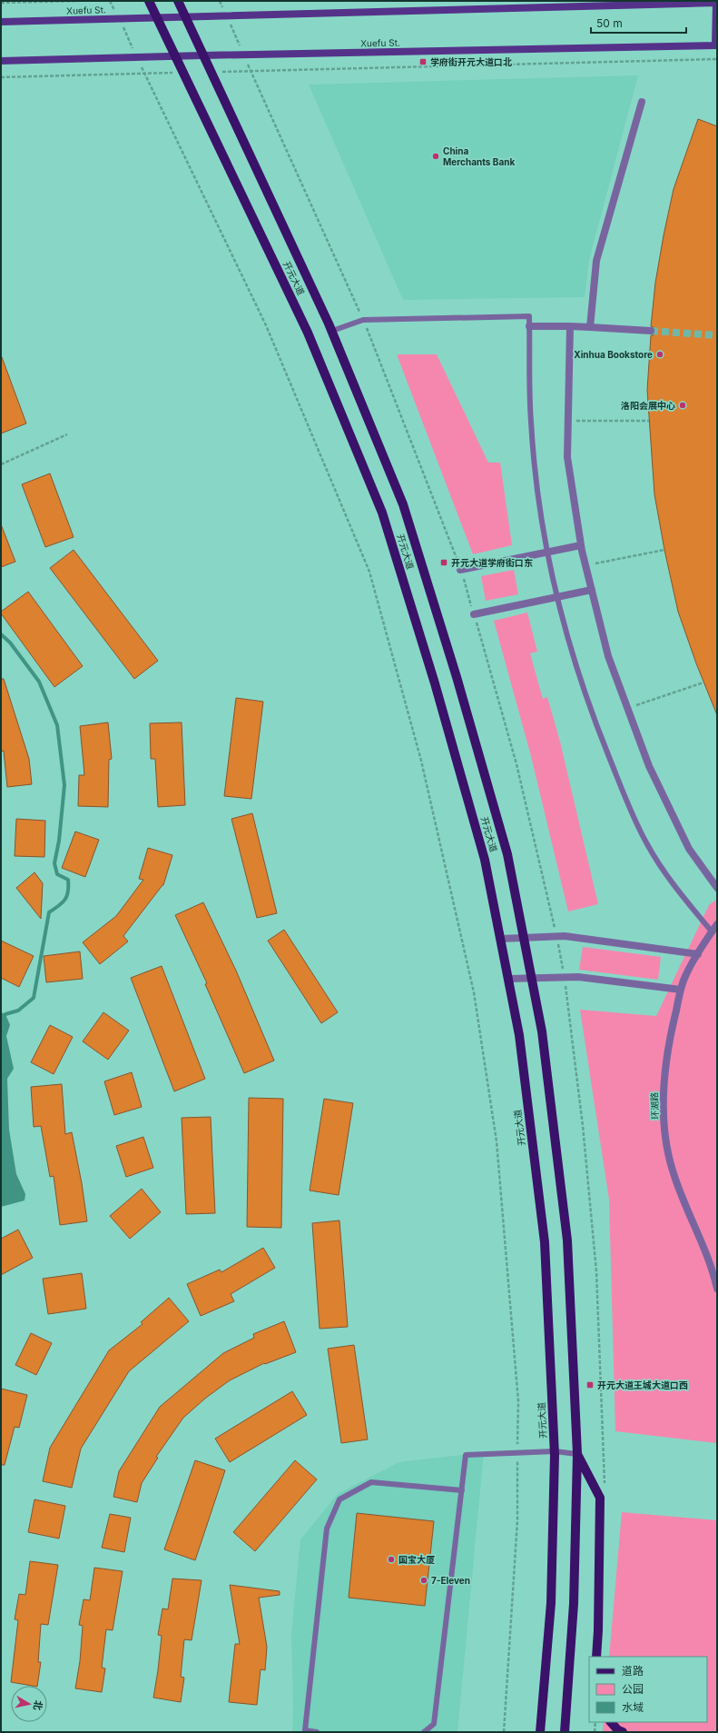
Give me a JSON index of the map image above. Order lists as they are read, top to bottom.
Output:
{
  "streets": {
    "main road": ["Xuefu St.", "开元大道"],
    "street": ["环湖路"]
  },
  "crossings": [
    ["Xuefu St.", "开元大道"]
  ],
  "places": {
    "transit": ["学府街开元大道口北", "开元大道学府街口东", "开元大道王城大道口西"],
    "other": [
      "China Merchants Bank",
      "Xinhua Bookstore",
      "洛阳会展中心",
      "国宝大厦",
      "7-Eleven"
    ]
  },
  "legend": ["道路", "公园", "水域"],
  "scale_bar": "50 m",
  "north": "right"
}
